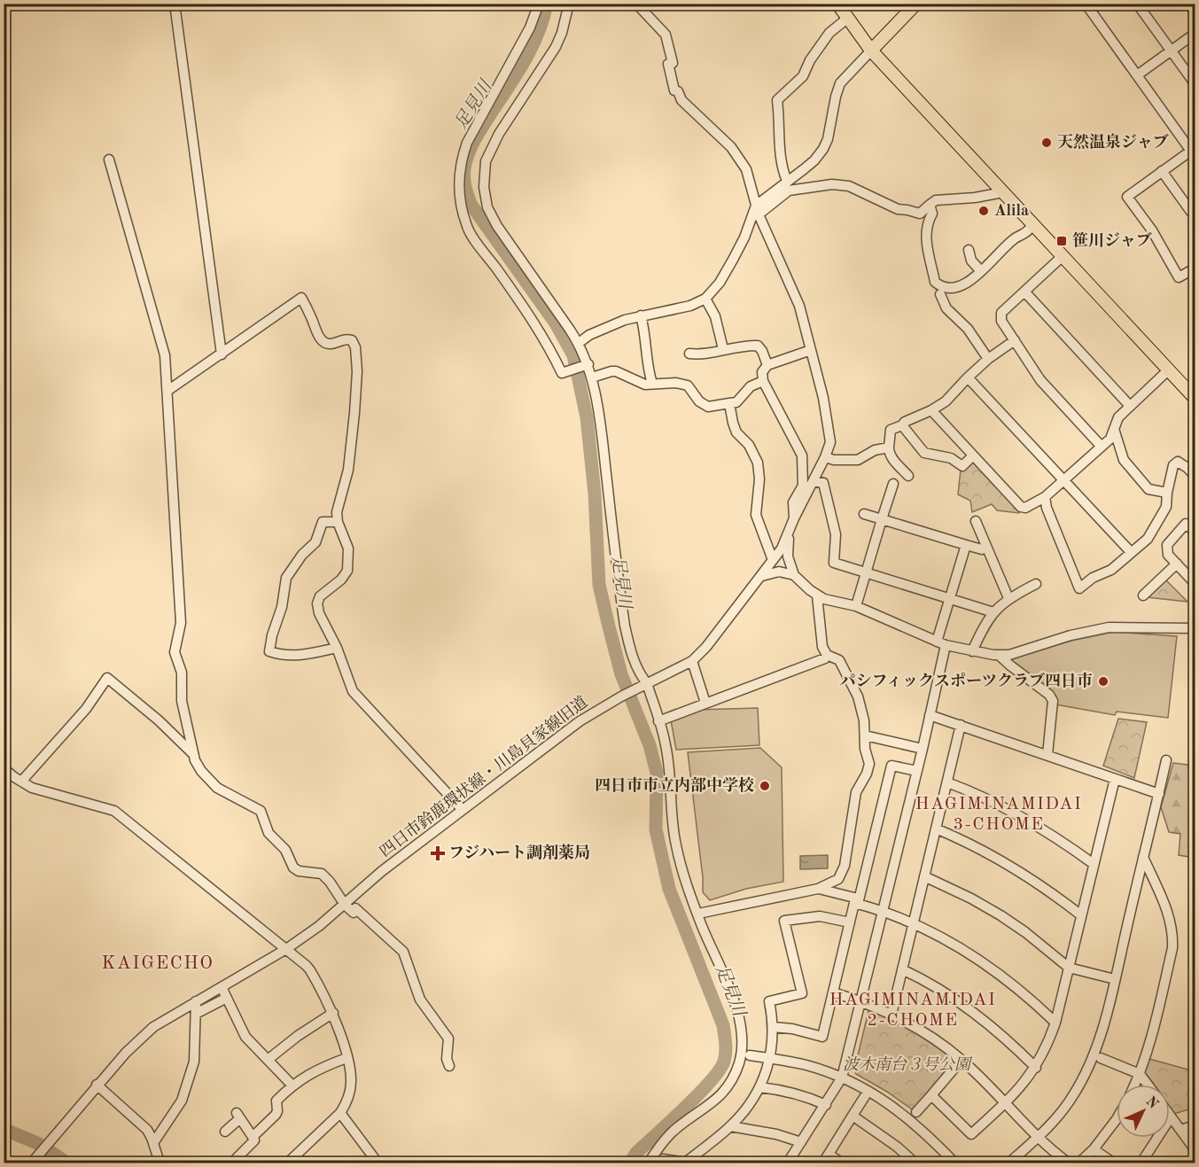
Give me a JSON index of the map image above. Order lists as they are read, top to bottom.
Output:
{
  "streets": {
    "street": ["四日市鈴鹿環状線・川島貝家線旧道"]
  },
  "districts": ["HAGIMINAMIDAI 3-CHOME", "KAIGECHO", "HAGIMINAMIDAI 2-CHOME"],
  "water": ["足見川"],
  "parks": ["波木南台３号公園"],
  "places": {
    "other": [
      "天然温泉ジャブ",
      "Alila",
      "パシフィックスポーツクラブ四日市",
      "四日市市立内部中学校"
    ],
    "transit": ["笹川ジャブ"],
    "health": ["フジハート調剤薬局"]
  },
  "north": "top right"
}
